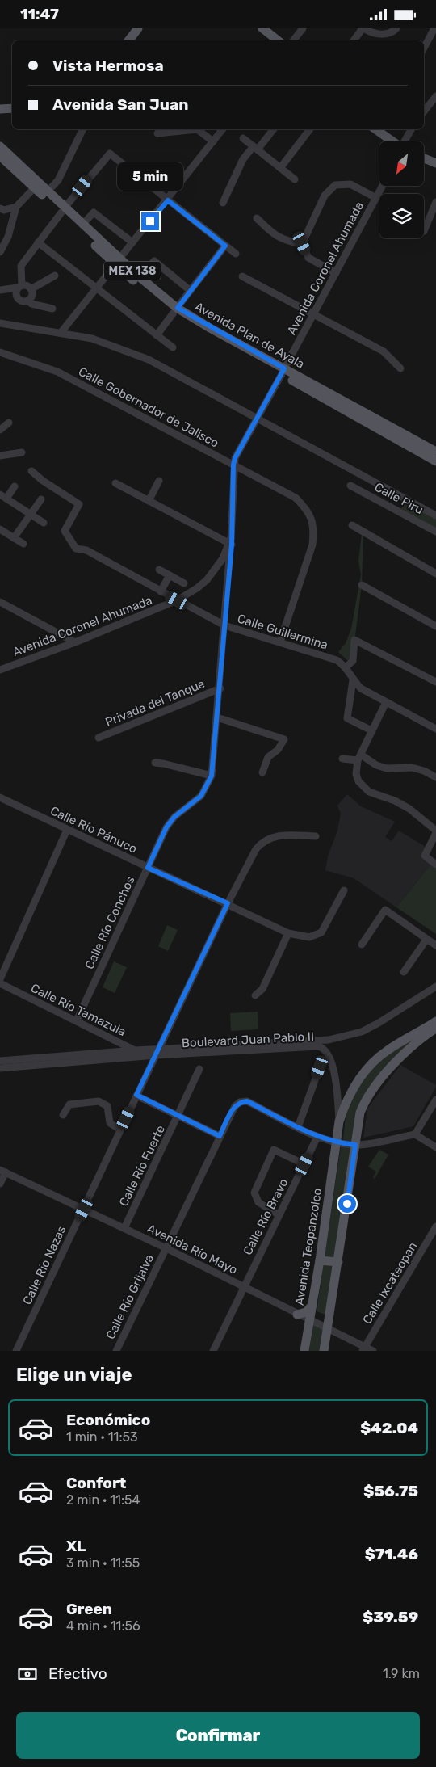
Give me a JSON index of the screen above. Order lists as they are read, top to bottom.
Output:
{
  "streets": {
    "main road": ["MEX 138", "Avenida Plan de Ayala", "Avenida Teopanzolco"],
    "street": [
      "Avenida Coronel Ahumada",
      "Calle Gobernador de Jalisco",
      "Calle Piru",
      "Calle Guillermina",
      "Privada del Tanque",
      "Calle Río Pánuco",
      "Calle Río Conchos",
      "Calle Río Tamazula",
      "Boulevard Juan Pablo II",
      "Calle Río Fuerte",
      "Calle Río Bravo",
      "Avenida Río Mayo",
      "Calle Río Nazas",
      "Calle Ixcateopan",
      "Calle Río Grijalva"
    ]
  },
  "crossings": [
    ["Avenida Coronel Ahumada", "Avenida Plan de Ayala"],
    ["Avenida Coronel Ahumada", "Calle Gobernador de Jalisco"],
    ["Avenida Coronel Ahumada", "Calle Guillermina"],
    ["Avenida Coronel Ahumada", "Calle Río Conchos"],
    ["Calle Gobernador de Jalisco", "Calle Guillermina"],
    ["Calle Guillermina", "Calle Río Conchos"],
    ["Privada del Tanque", "Calle Río Conchos"],
    ["Calle Río Pánuco", "Calle Río Conchos"],
    ["Calle Río Pánuco", "Calle Río Nazas"],
    ["Calle Río Conchos", "Calle Río Tamazula"],
    ["Calle Río Tamazula", "Boulevard Juan Pablo II"],
    ["Boulevard Juan Pablo II", "Avenida Teopanzolco"],
    ["Boulevard Juan Pablo II", "Calle Río Nazas"],
    ["Calle Río Fuerte", "Avenida Río Mayo"],
    ["Calle Río Bravo", "Avenida Río Mayo"],
    ["Avenida Teopanzolco", "Avenida Río Mayo"],
    ["Avenida Río Mayo", "Calle Río Nazas"],
    ["Avenida Río Mayo", "Calle Ixcateopan"],
    ["Avenida Río Mayo", "Calle Río Grijalva"]
  ],
  "north": "bottom left",
  "page": {
    "status": "11:47",
    "banner": ["Vista Hermosa", "Avenida San Juan"],
    "bubble": "5 min",
    "heading": "Elige un viaje",
    "list": [
      {
        "name": "Económico",
        "note": "1 min · 11:53",
        "value": "$42.04"
      },
      {
        "name": "Confort",
        "note": "2 min · 11:54",
        "value": "$56.75"
      },
      {
        "name": "XL",
        "note": "3 min · 11:55",
        "value": "$71.46"
      },
      {
        "name": "Green",
        "note": "4 min · 11:56",
        "value": "$39.59"
      }
    ],
    "pay": ["Efectivo", "1.9 km"],
    "buttons": "Confirmar"
  }
}
